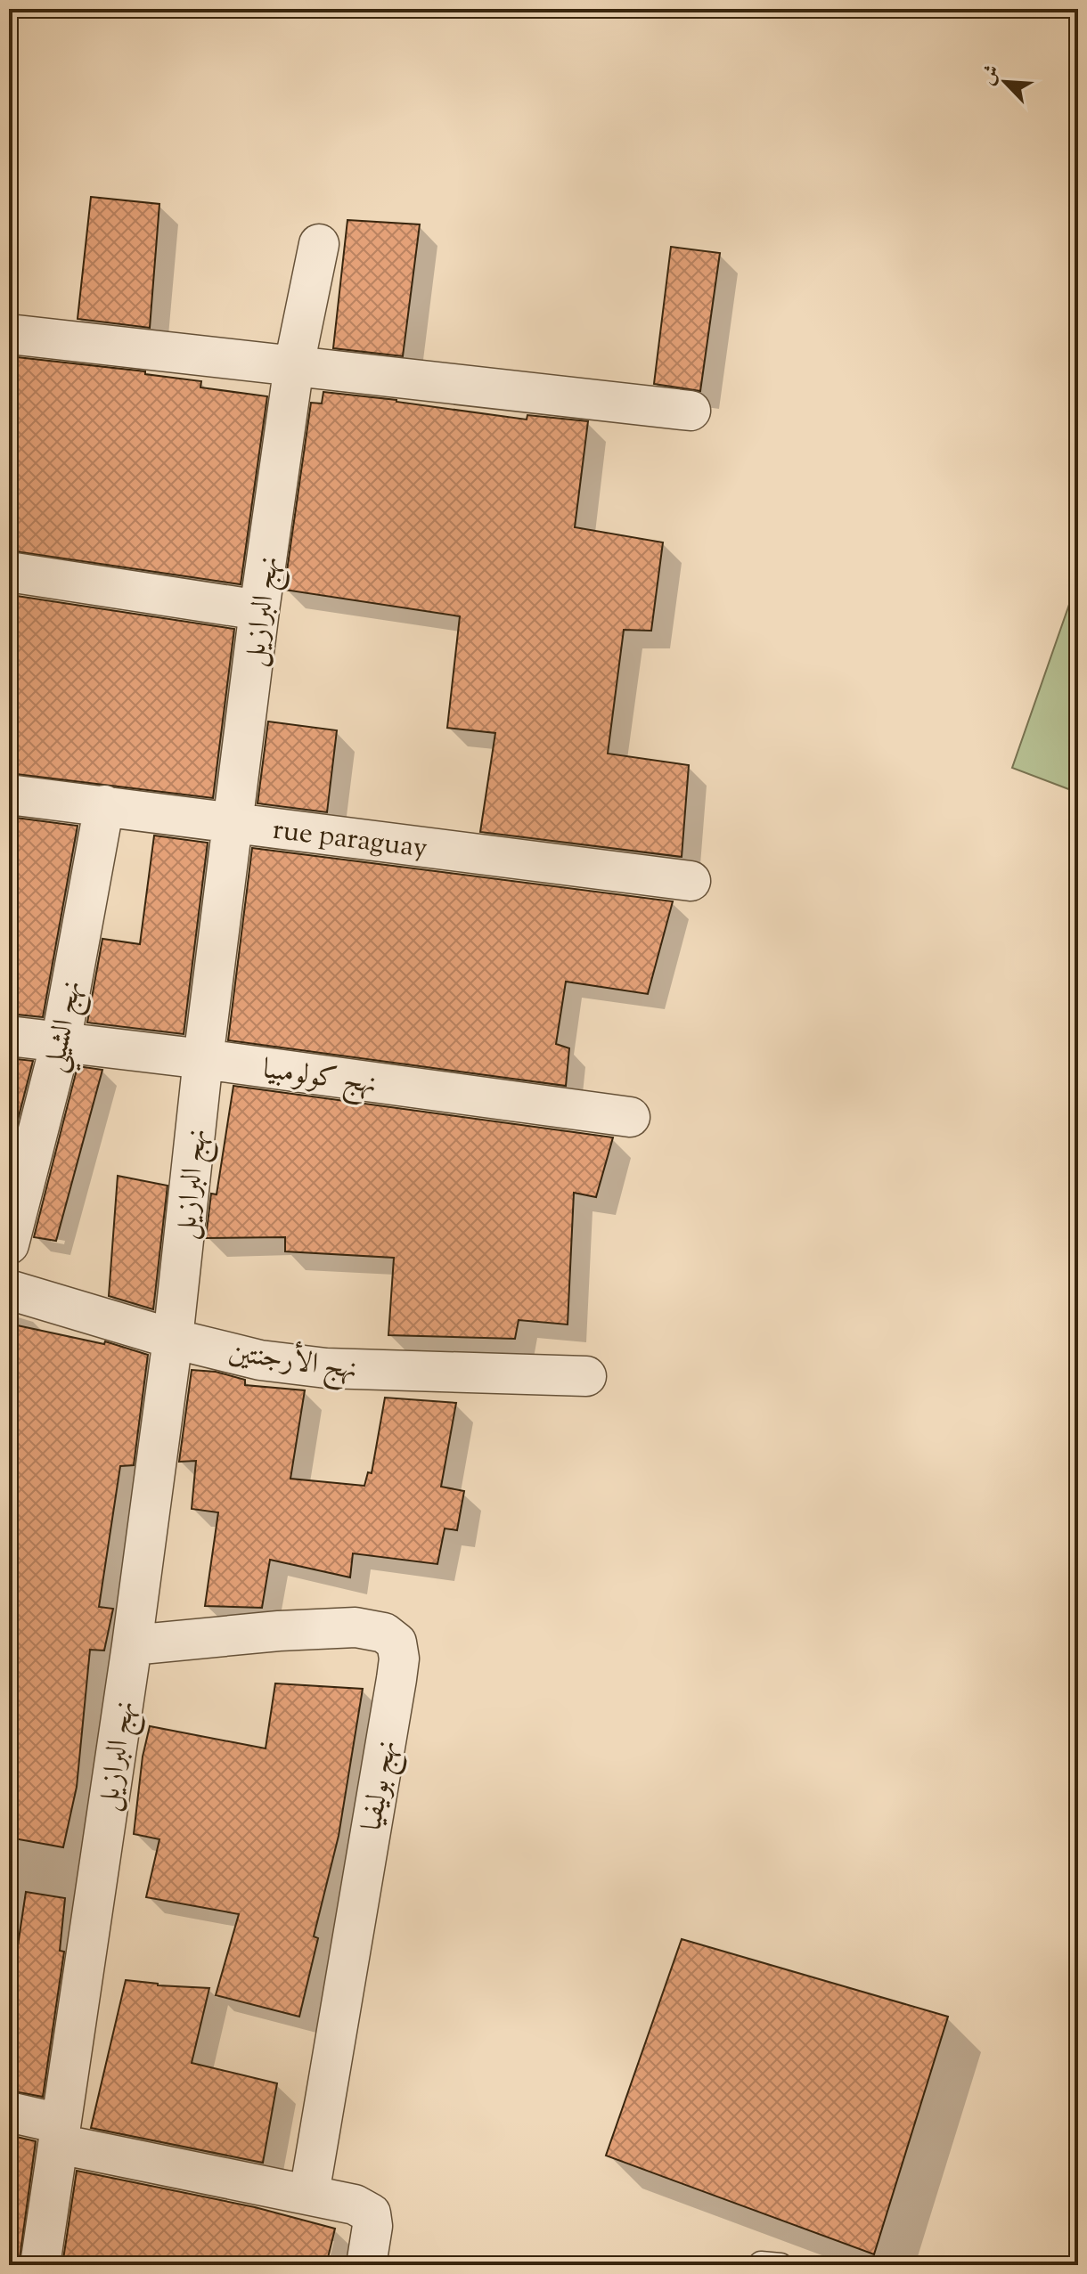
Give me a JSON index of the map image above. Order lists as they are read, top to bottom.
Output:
{
  "streets": {
    "street": [
      "نهج البرازيل",
      "rue paraguay",
      "نهج الشيلي",
      "نهج كولومبيا",
      "نهج الأرجنتين",
      "نهج بوليفيا"
    ]
  },
  "crossings": [
    ["نهج البرازيل", "rue paraguay"],
    ["نهج البرازيل", "نهج كولومبيا"],
    ["نهج البرازيل", "نهج الأرجنتين"],
    ["نهج البرازيل", "نهج بوليفيا"],
    ["rue paraguay", "نهج الشيلي"],
    ["نهج الشيلي", "نهج كولومبيا"]
  ],
  "north": "top left"
}
